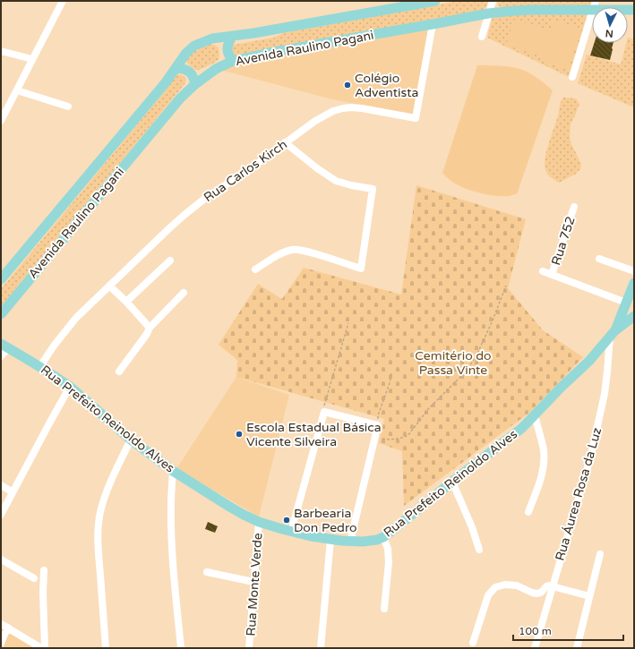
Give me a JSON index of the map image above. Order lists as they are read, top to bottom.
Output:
{
  "streets": {
    "main road": ["Avenida Raulino Pagani", "Rua Prefeito Reinoldo Alves"],
    "street": [
      "Rua Carlos Kirch",
      "Rua 752",
      "Rua Áurea Rosa da Luz",
      "Rua Monte Verde"
    ]
  },
  "crossings": [
    ["Avenida Raulino Pagani", "Rua Carlos Kirch"],
    ["Rua Carlos Kirch", "Rua Prefeito Reinoldo Alves"],
    ["Rua Prefeito Reinoldo Alves", "Rua Áurea Rosa da Luz"],
    ["Rua Prefeito Reinoldo Alves", "Rua Monte Verde"]
  ],
  "parks": ["Cemitério do Passa Vinte"],
  "places": ["Colégio Adventista", "Escola Estadual Básica Vicente Silveira", "Barbearia Don Pedro"],
  "scale_bar": "100 m",
  "north": "bottom"
}
